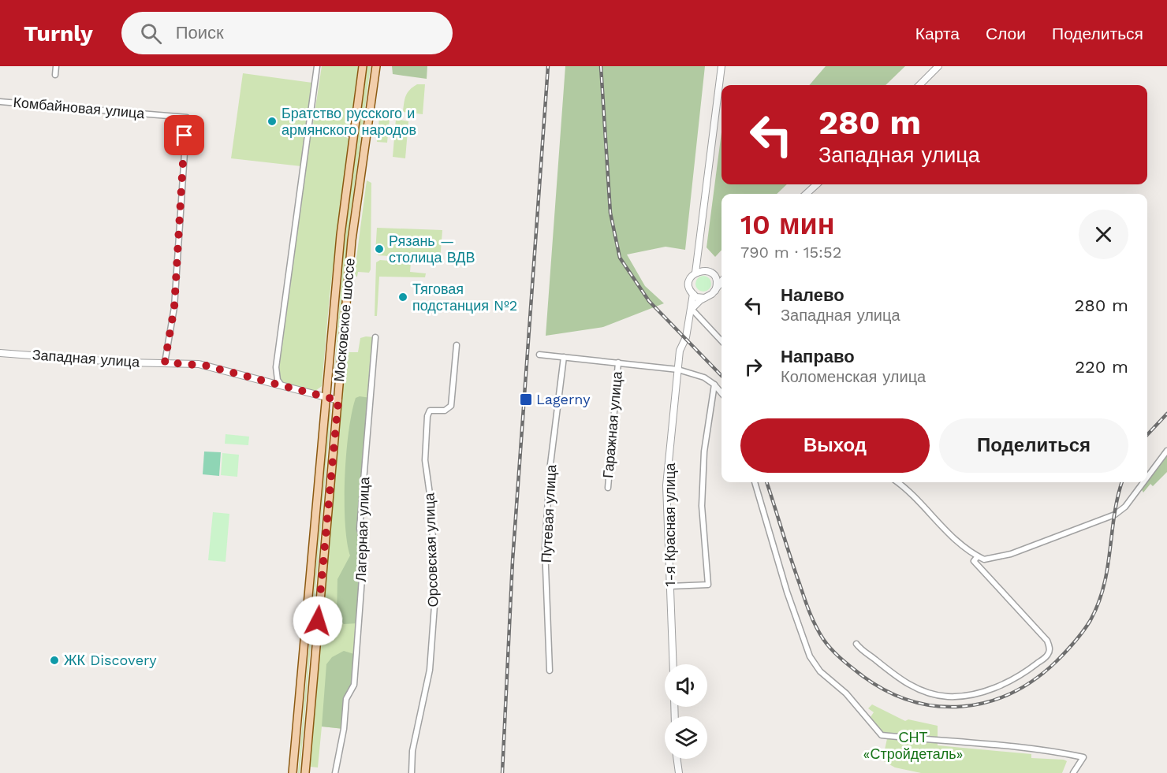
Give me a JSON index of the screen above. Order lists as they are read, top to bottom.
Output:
{
  "streets": {
    "main road": ["Московское шоссе"],
    "street": [
      "Комбайновая улица",
      "Западная улица",
      "Гаражная улица",
      "Путевая улица",
      "1-я Красная улица",
      "Лагерная улица",
      "Орсовская улица"
    ]
  },
  "crossings": [
    ["Комбайновая улица", "Западная улица"],
    ["Московское шоссе", "Западная улица"]
  ],
  "parks": ["СНТ «Стройдеталь»"],
  "places": {
    "other": [
      "Братство русского и армянского народов",
      "Рязань — столица ВДВ",
      "Тяговая подстанция №2",
      "ЖК Discovery"
    ],
    "transit": ["Lagerny"]
  },
  "page": {
    "header": "Turnly",
    "search": "Поиск",
    "nav": ["Карта", "Слои", "Поделиться"],
    "turn": ["280 m", "Западная улица"],
    "heading": ["10 мин", "790 m · 15:52"],
    "list": [
      {
        "name": "Налево",
        "note": "Западная улица",
        "value": "280 m"
      },
      {
        "name": "Направо",
        "note": "Коломенская улица",
        "value": "220 m"
      }
    ],
    "buttons": ["Выход", "Поделиться"]
  }
}
